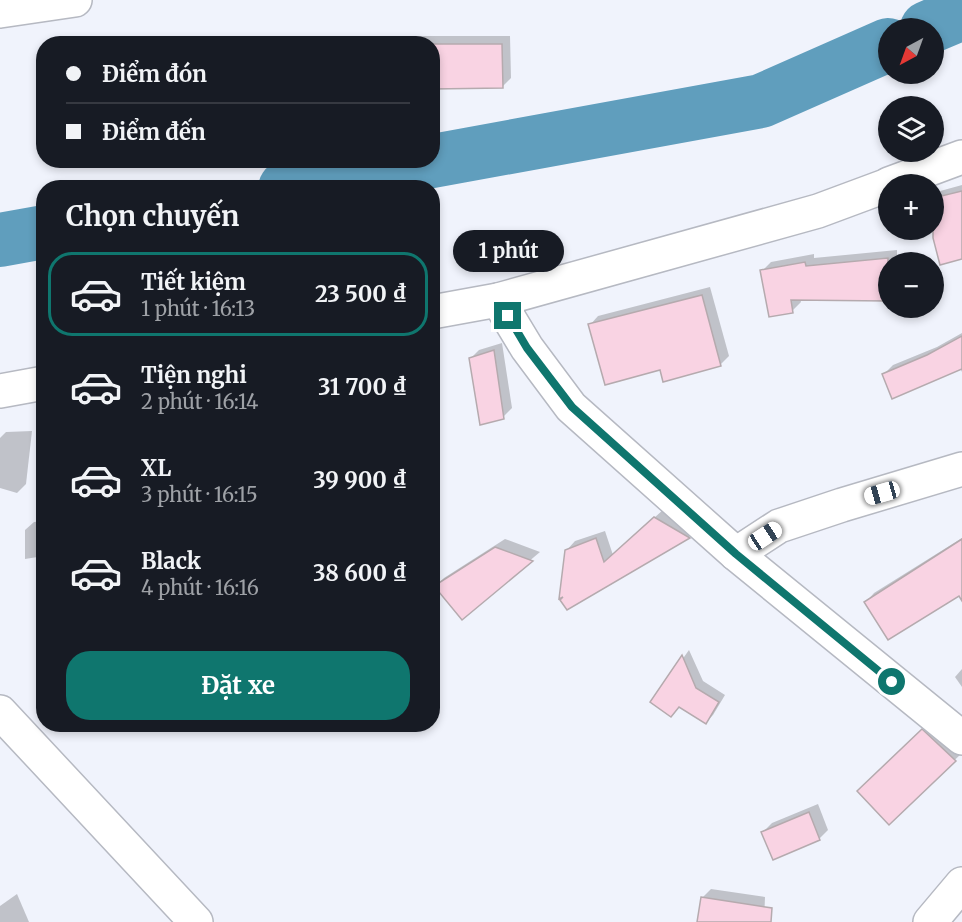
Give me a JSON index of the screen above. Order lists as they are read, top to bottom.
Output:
{
  "north": "bottom left",
  "page": {
    "map_buttons": ["+", "−"],
    "banner": ["Điểm đón", "Điểm đến"],
    "heading": "Chọn chuyến",
    "bubble": "1 phút",
    "list": [
      {
        "name": "Tiết kiệm",
        "note": "1 phút · 16:13",
        "value": "23 500 ₫"
      },
      {
        "name": "Tiện nghi",
        "note": "2 phút · 16:14",
        "value": "31 700 ₫"
      },
      {
        "name": "XL",
        "note": "3 phút · 16:15",
        "value": "39 900 ₫"
      },
      {
        "name": "Black",
        "note": "4 phút · 16:16",
        "value": "38 600 ₫"
      }
    ],
    "buttons": "Đặt xe"
  }
}
